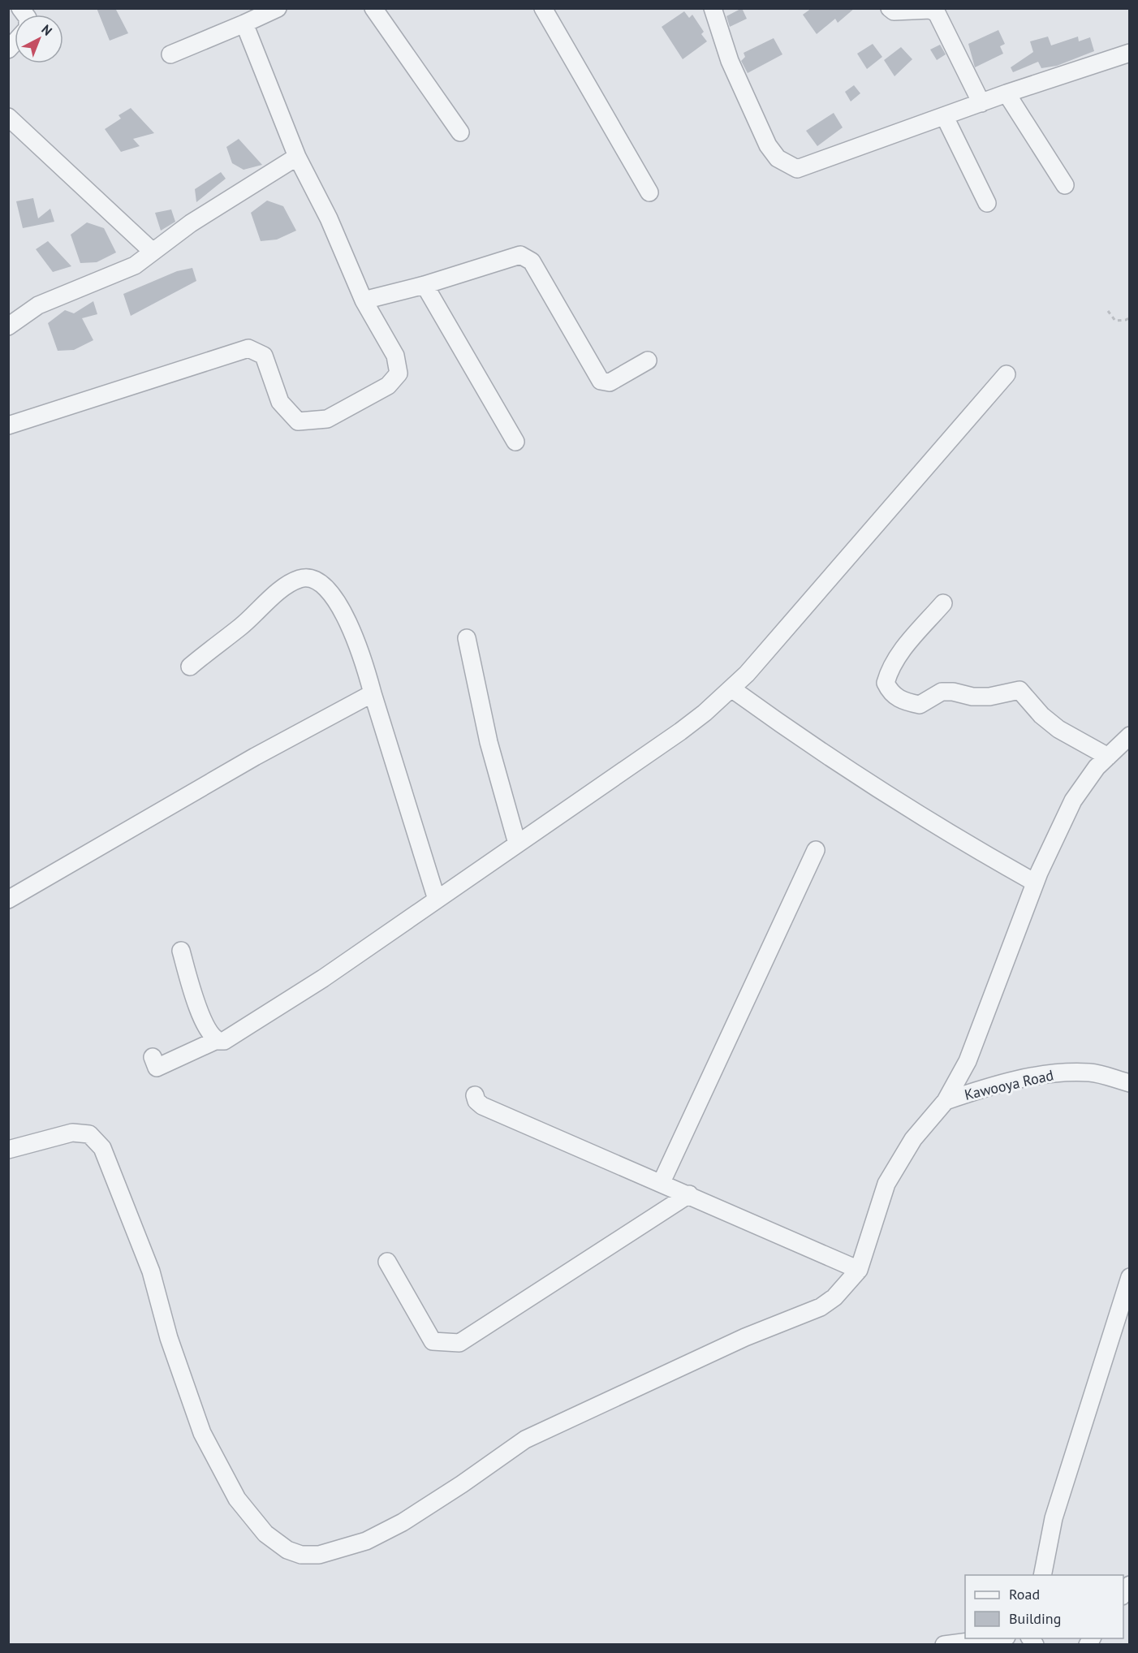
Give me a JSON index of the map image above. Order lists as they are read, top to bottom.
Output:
{
  "streets": {
    "street": ["Kawooya Road"]
  },
  "legend": ["Road", "Building"],
  "north": "top right"
}
